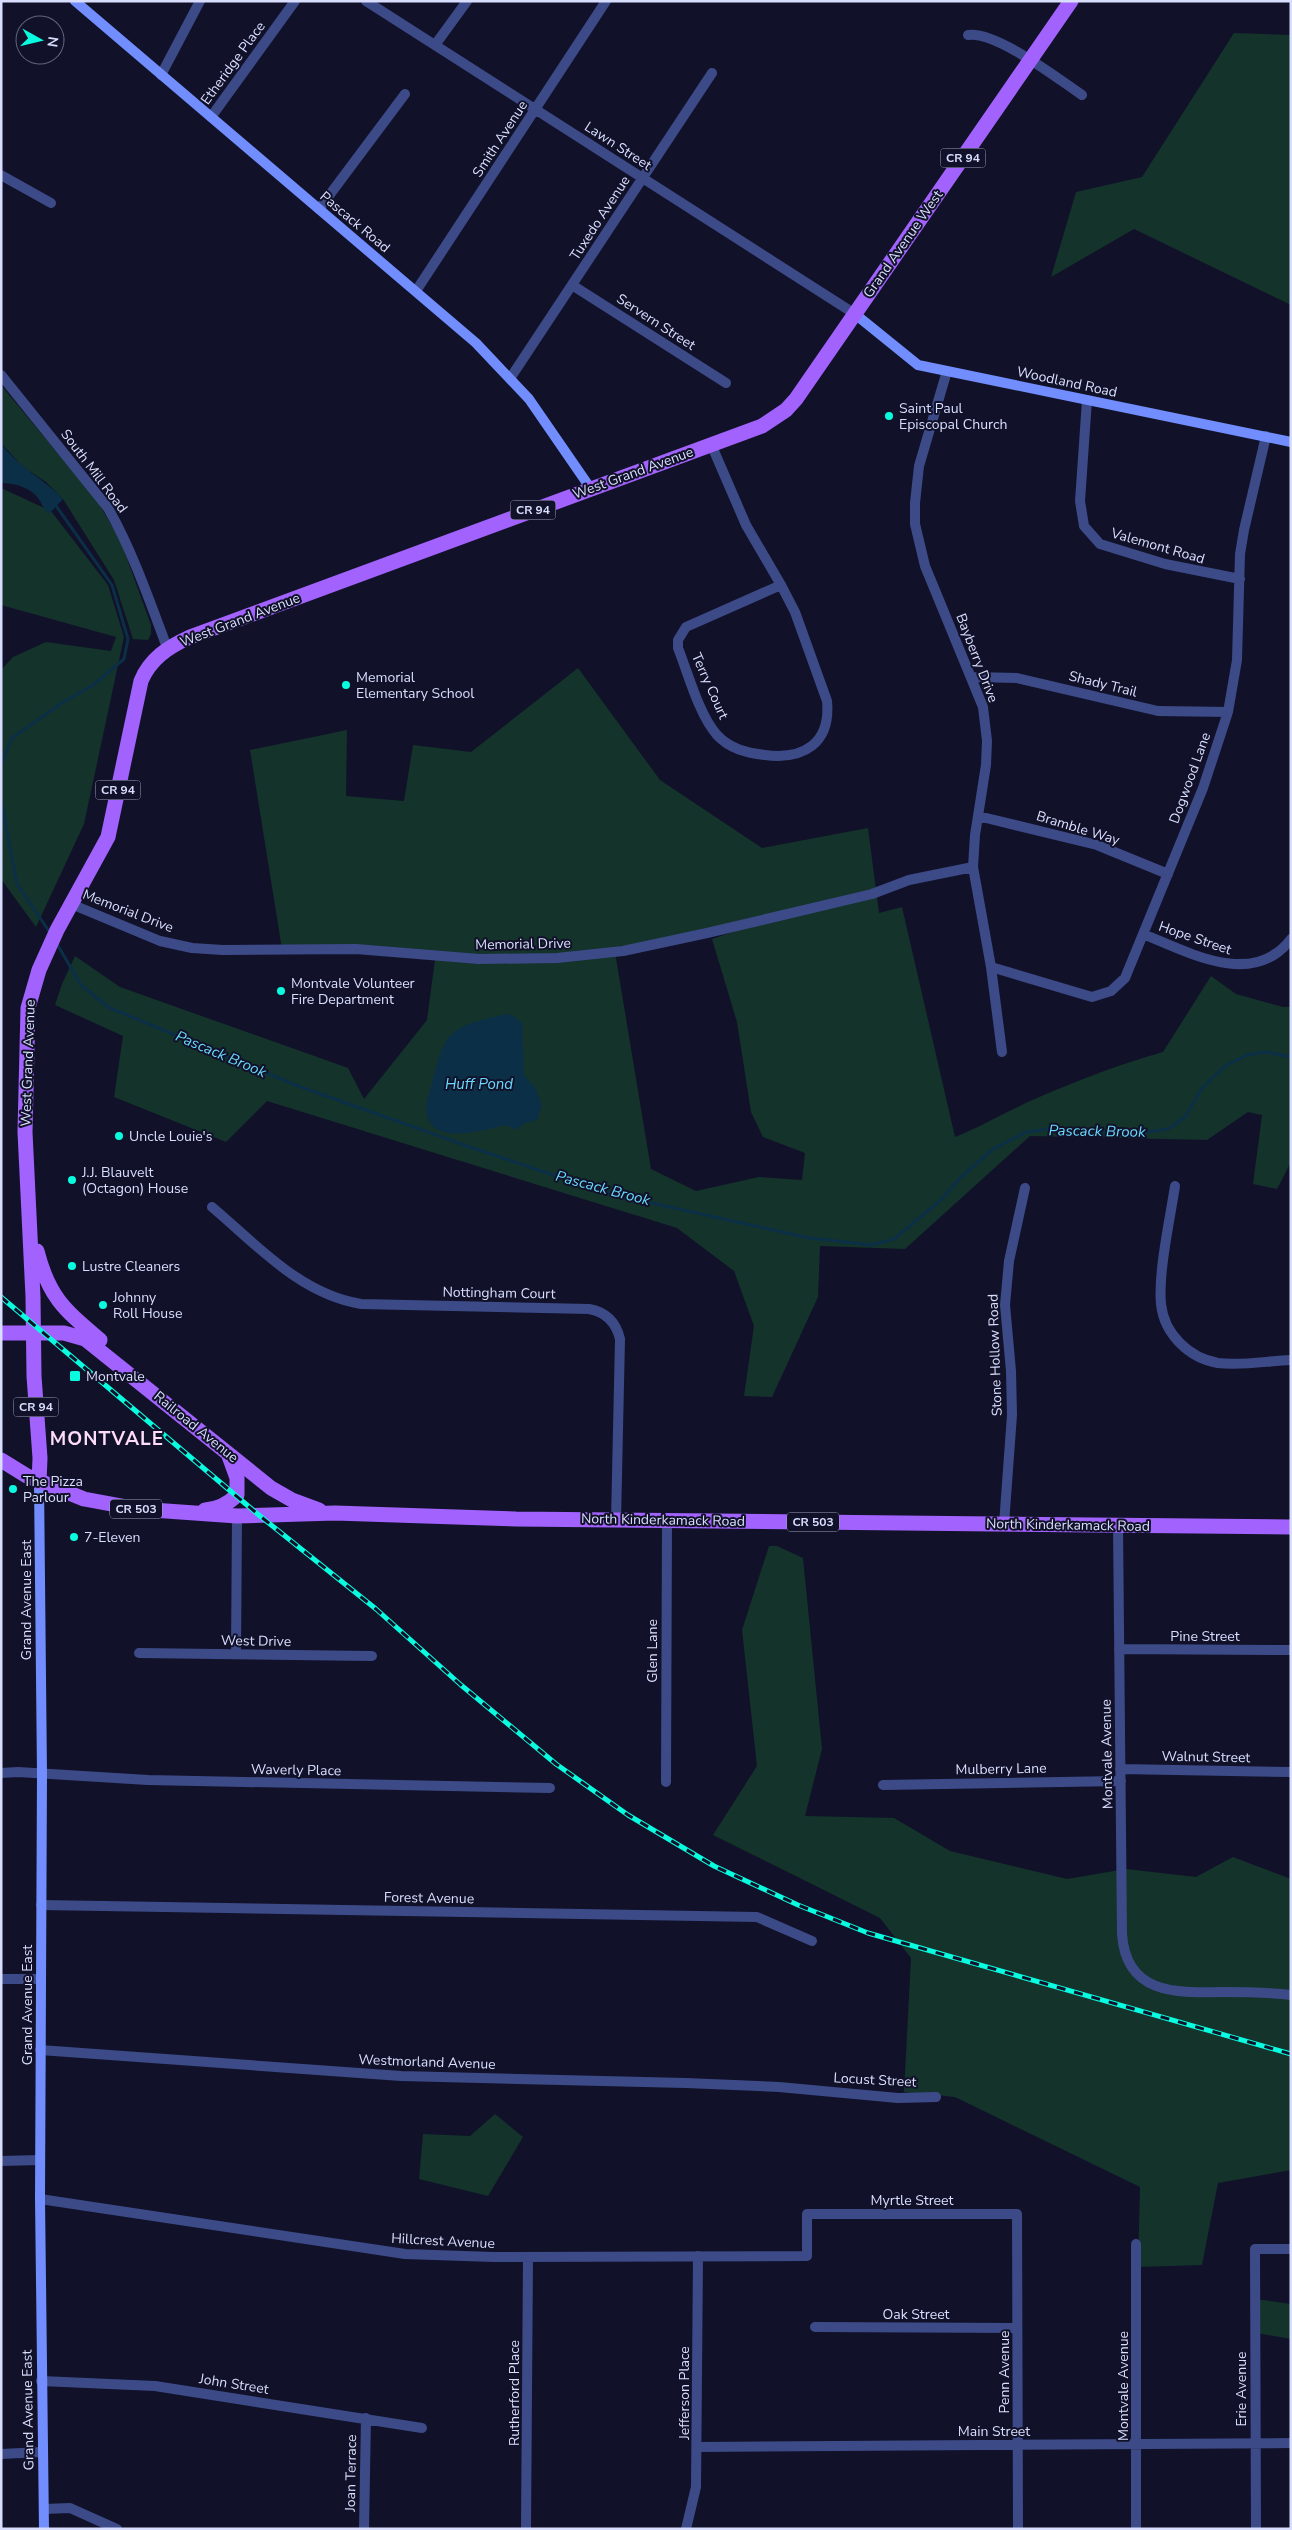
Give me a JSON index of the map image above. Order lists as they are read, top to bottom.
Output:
{
  "streets": {
    "main road": [
      "CR 94",
      "Grand Avenue West",
      "West Grand Avenue",
      "Railroad Avenue",
      "CR 503",
      "North Kinderkamack Road"
    ],
    "street": [
      "Etheridge Place",
      "Smith Avenue",
      "Lawn Street",
      "Tuxedo Avenue",
      "Pascack Road",
      "Servern Street",
      "Woodland Road",
      "South Mill Road",
      "Valemont Road",
      "Bayberry Drive",
      "Shady Trail",
      "Terry Court",
      "Dogwood Lane",
      "Bramble Way",
      "Memorial Drive",
      "Hope Street",
      "Nottingham Court",
      "Stone Hollow Road",
      "Grand Avenue East",
      "Pine Street",
      "West Drive",
      "Glen Lane",
      "Montvale Avenue",
      "Walnut Street",
      "Mulberry Lane",
      "Waverly Place",
      "Forest Avenue",
      "Westmorland Avenue",
      "Locust Street",
      "Myrtle Street",
      "Hillcrest Avenue",
      "Oak Street",
      "Penn Avenue",
      "John Street",
      "Erie Avenue",
      "Rutherford Place",
      "Jefferson Place",
      "Main Street",
      "Joan Terrace"
    ]
  },
  "crossings": [
    ["Etheridge Place", "Pascack Road"],
    ["Smith Avenue", "Lawn Street"],
    ["Smith Avenue", "Pascack Road"],
    ["Lawn Street", "Tuxedo Avenue"],
    ["Lawn Street", "Grand Avenue West"],
    ["Lawn Street", "Woodland Road"],
    ["Lawn Street", "West Grand Avenue"],
    ["Tuxedo Avenue", "Pascack Road"],
    ["Tuxedo Avenue", "Servern Street"],
    ["Pascack Road", "West Grand Avenue"],
    ["Grand Avenue West", "Woodland Road"],
    ["Grand Avenue West", "West Grand Avenue"],
    ["Woodland Road", "West Grand Avenue"],
    ["Woodland Road", "Valemont Road"],
    ["Woodland Road", "Bayberry Drive"],
    ["Woodland Road", "Dogwood Lane"],
    ["South Mill Road", "West Grand Avenue"],
    ["West Grand Avenue", "Terry Court"],
    ["West Grand Avenue", "Memorial Drive"],
    ["West Grand Avenue", "Railroad Avenue"],
    ["West Grand Avenue", "CR 503"],
    ["West Grand Avenue", "North Kinderkamack Road"],
    ["West Grand Avenue", "Grand Avenue East"],
    ["Valemont Road", "Dogwood Lane"],
    ["Bayberry Drive", "Shady Trail"],
    ["Bayberry Drive", "Dogwood Lane"],
    ["Bayberry Drive", "Bramble Way"],
    ["Bayberry Drive", "Memorial Drive"],
    ["Shady Trail", "Dogwood Lane"],
    ["Dogwood Lane", "Bramble Way"],
    ["Dogwood Lane", "Hope Street"],
    ["Nottingham Court", "North Kinderkamack Road"],
    ["Stone Hollow Road", "North Kinderkamack Road"],
    ["Railroad Avenue", "CR 503"],
    ["Railroad Avenue", "North Kinderkamack Road"],
    ["CR 503", "North Kinderkamack Road"],
    ["CR 503", "Grand Avenue East"],
    ["North Kinderkamack Road", "Grand Avenue East"],
    ["North Kinderkamack Road", "Glen Lane"],
    ["North Kinderkamack Road", "Montvale Avenue"],
    ["Grand Avenue East", "Waverly Place"],
    ["Grand Avenue East", "Forest Avenue"],
    ["Grand Avenue East", "Westmorland Avenue"],
    ["Grand Avenue East", "Hillcrest Avenue"],
    ["Grand Avenue East", "John Street"],
    ["Pine Street", "Montvale Avenue"],
    ["Montvale Avenue", "Walnut Street"],
    ["Montvale Avenue", "Mulberry Lane"],
    ["Montvale Avenue", "Main Street"],
    ["Westmorland Avenue", "Locust Street"],
    ["Myrtle Street", "Hillcrest Avenue"],
    ["Myrtle Street", "Penn Avenue"],
    ["Hillcrest Avenue", "Rutherford Place"],
    ["Hillcrest Avenue", "Jefferson Place"],
    ["Oak Street", "Penn Avenue"],
    ["Penn Avenue", "Main Street"],
    ["John Street", "Joan Terrace"],
    ["Erie Avenue", "Main Street"],
    ["Jefferson Place", "Main Street"]
  ],
  "districts": ["MONTVALE"],
  "water": ["Pascack Brook", "Huff Pond"],
  "places": {
    "other": [
      "Saint Paul Episcopal Church",
      "Memorial Elementary School",
      "Montvale Volunteer Fire Department",
      "Uncle Louie's",
      "J.J. Blauvelt (Octagon) House",
      "Lustre Cleaners",
      "Johnny Roll House",
      "The Pizza Parlour",
      "7-Eleven"
    ],
    "transit": ["Montvale"]
  },
  "north": "right"
}
